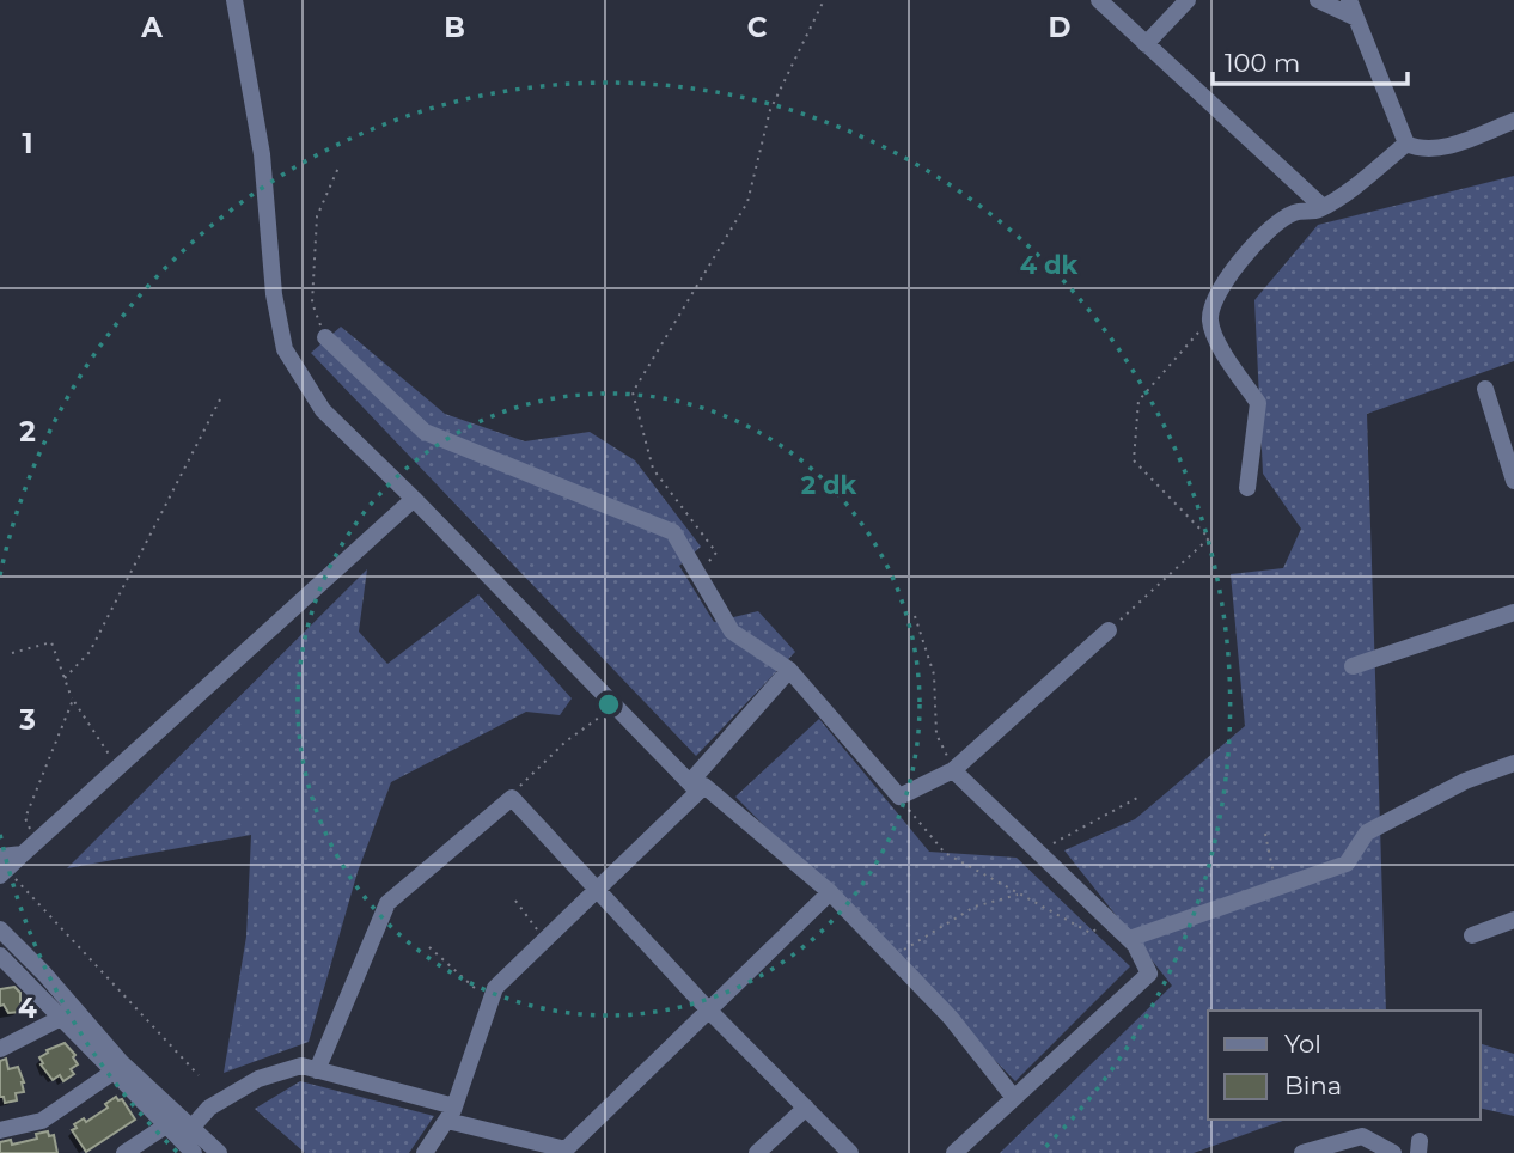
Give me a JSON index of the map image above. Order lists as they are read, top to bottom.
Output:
{
  "legend": ["Yol", "Bina"],
  "scale_bar": "100 m",
  "grid": {
    "columns": [
      "A",
      "B",
      "C",
      "D"
    ],
    "rows": [
      "1",
      "2",
      "3",
      "4"
    ]
  },
  "rings": ["4 dk", "2 dk"]
}
